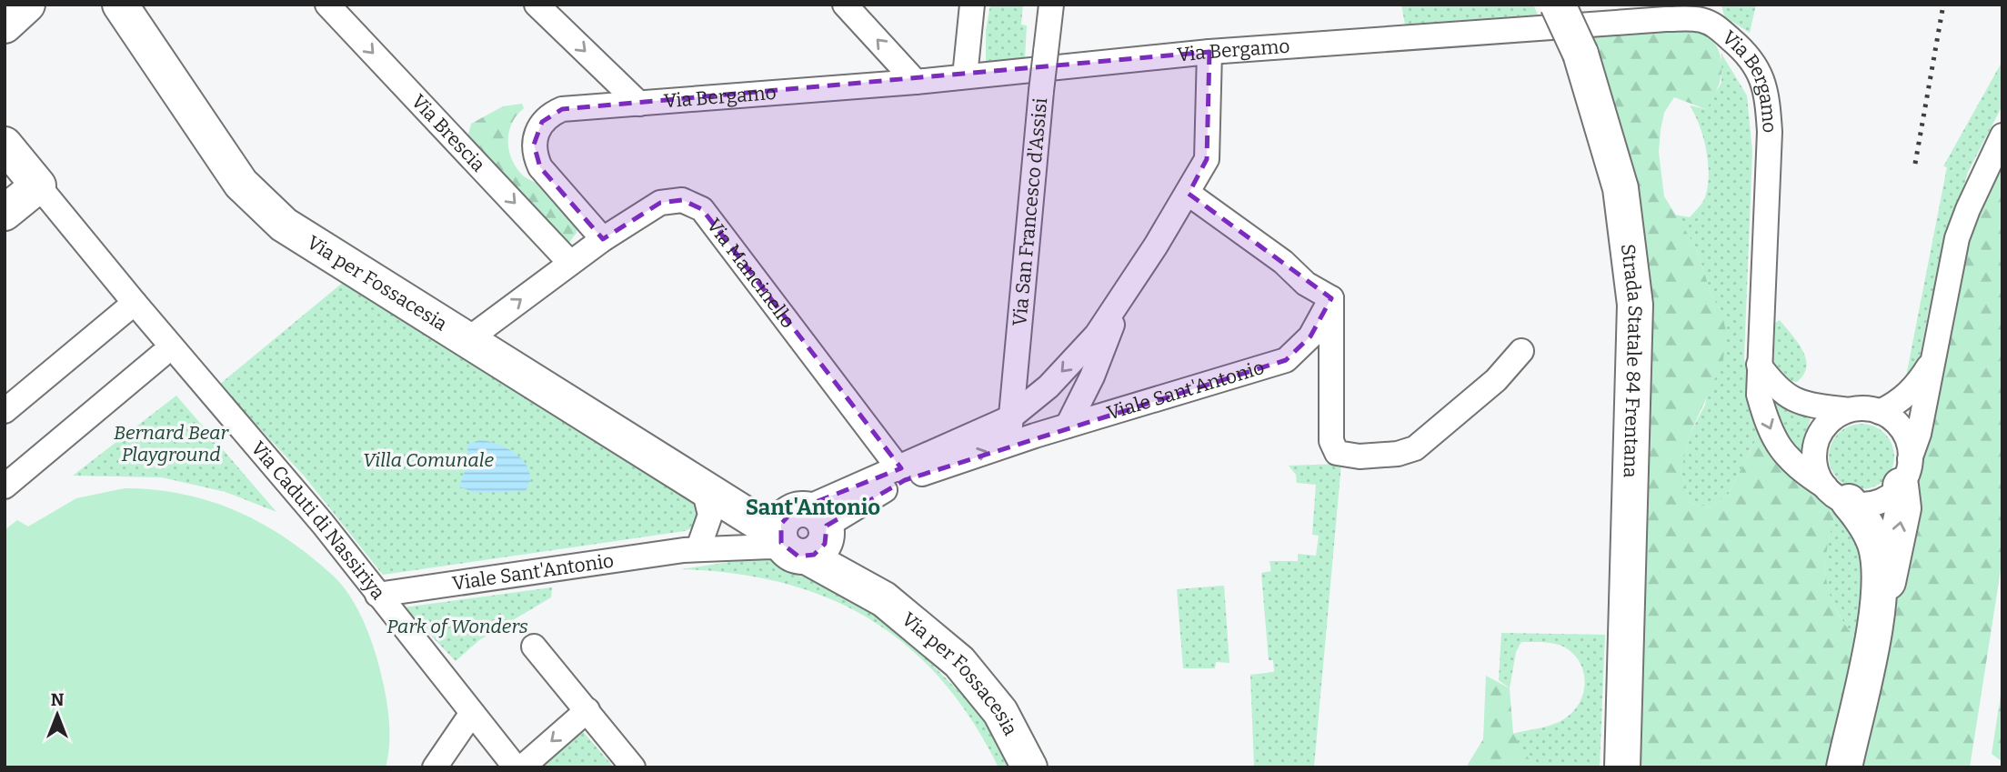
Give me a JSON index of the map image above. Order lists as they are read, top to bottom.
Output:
{
  "streets": {
    "street": [
      "Via Bergamo",
      "Via Brescia",
      "Via San Francesco d'Assisi",
      "Via Mancinello",
      "Via per Fossacesia",
      "Strada Statale 84 Frentana",
      "Viale Sant'Antonio",
      "Via Caduti di Nassiriya"
    ]
  },
  "crossings": [
    ["Via Bergamo", "Via Mancinello"],
    ["Via Brescia", "Via Mancinello"],
    ["Via San Francesco d'Assisi", "Viale Sant'Antonio"],
    ["Via Mancinello", "Via per Fossacesia"],
    ["Via Mancinello", "Viale Sant'Antonio"],
    ["Via per Fossacesia", "Viale Sant'Antonio"],
    ["Viale Sant'Antonio", "Via Caduti di Nassiriya"]
  ],
  "districts": ["Sant'Antonio"],
  "parks": ["Bernard Bear Playground", "Villa Comunale", "Park of Wonders"],
  "north": "top"
}
